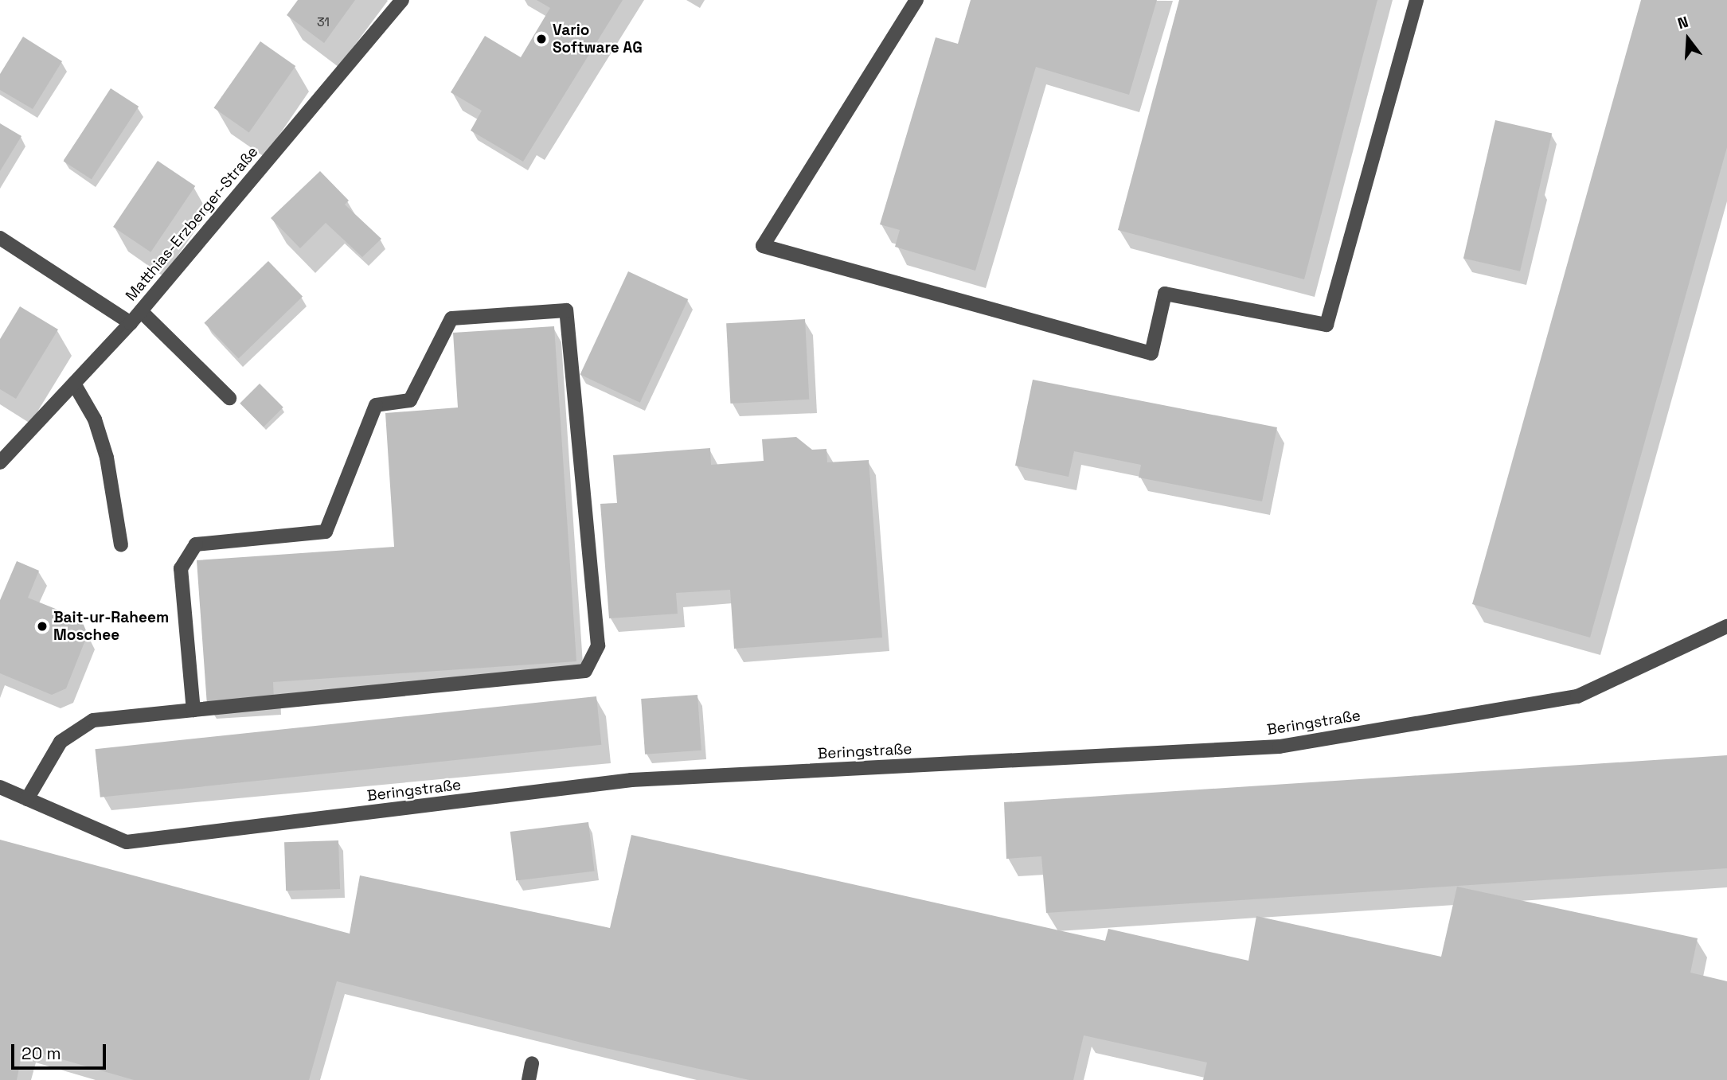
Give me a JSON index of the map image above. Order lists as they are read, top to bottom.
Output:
{
  "streets": {
    "street": ["Matthias-Erzberger-Straße", "Beringstraße"]
  },
  "places": ["Vario Software AG", "Bait-ur-Raheem Moschee"],
  "house_numbers": ["31"],
  "scale_bar": "20 m",
  "north": "top"
}
